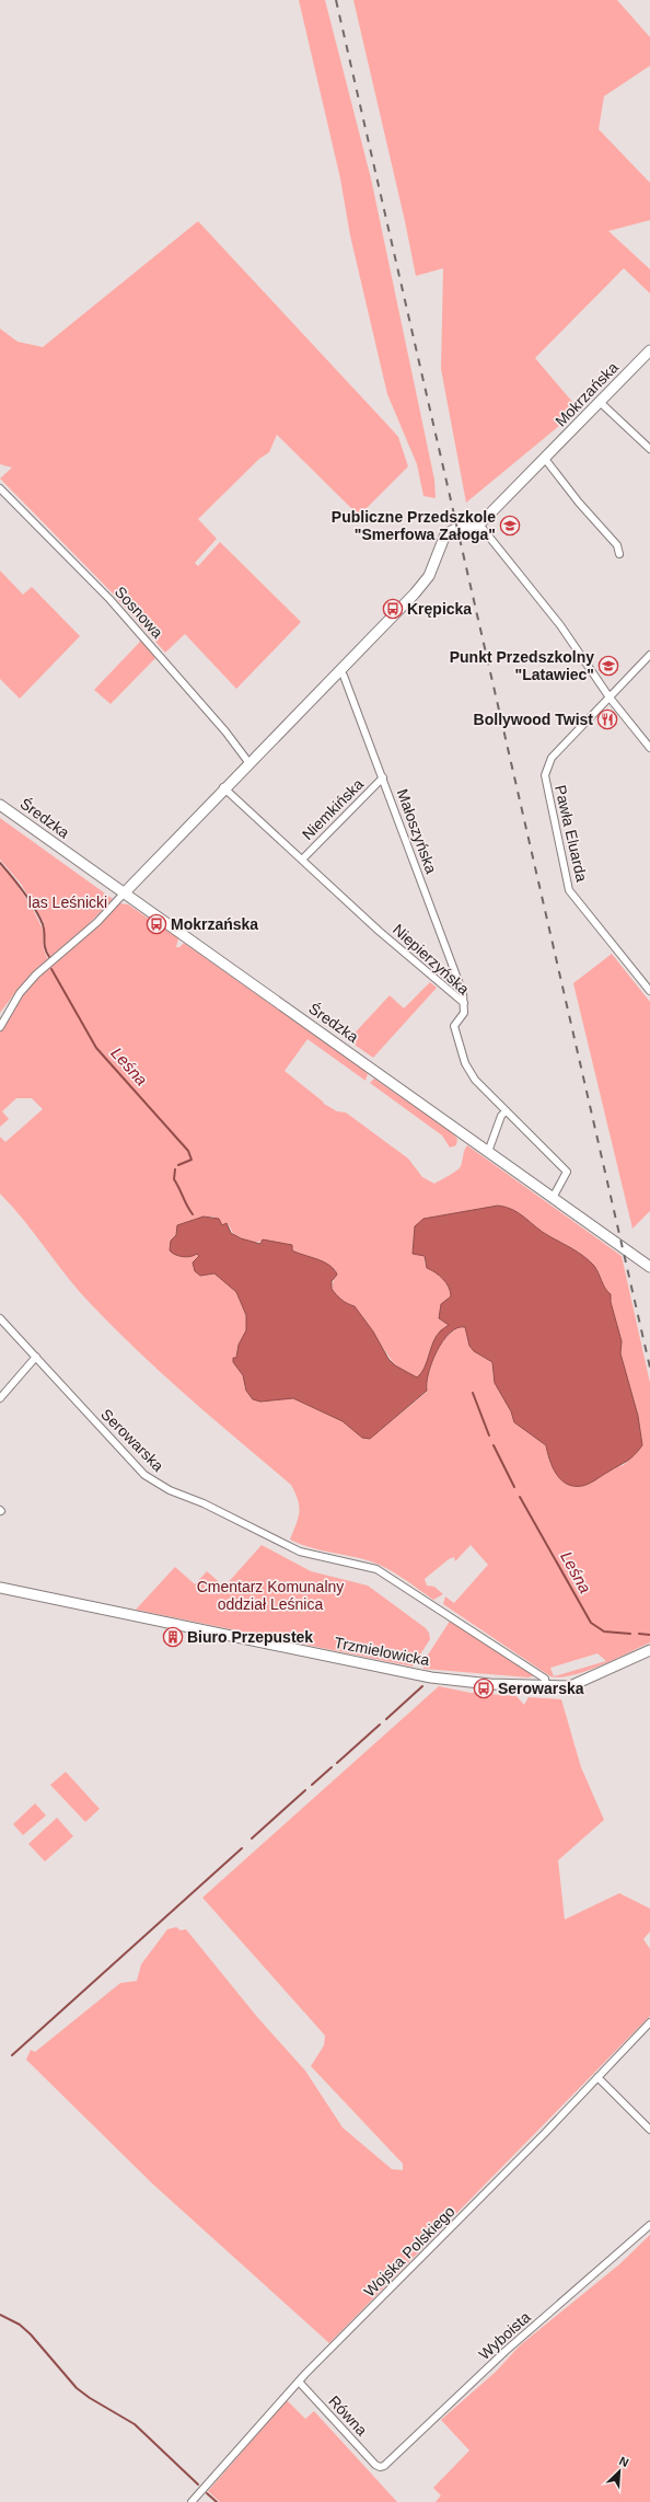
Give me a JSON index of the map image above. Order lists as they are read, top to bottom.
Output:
{
  "streets": {
    "street": [
      "Mokrzańska",
      "Sosnowa",
      "Niemkińska",
      "Średzka",
      "Małoszyńska",
      "Pawła Eluarda",
      "Niepierzyńska",
      "Serowarska",
      "Trzmielowicka",
      "Wojska Polskiego",
      "Wyboista",
      "Równa"
    ]
  },
  "crossings": [
    ["Niemkińska", "Małoszyńska"],
    ["Niemkińska", "Niepierzyńska"],
    ["Średzka", "Niepierzyńska"],
    ["Małoszyńska", "Niepierzyńska"],
    ["Serowarska", "Trzmielowicka"],
    ["Wojska Polskiego", "Równa"],
    ["Wyboista", "Równa"]
  ],
  "water": ["Leśna"],
  "parks": ["las Leśnicki", "Cmentarz Komunalny oddział Leśnica"],
  "places": {
    "school or university": ["Publiczne Przedszkole \"Smerfowa Załoga\"", "Punkt Przedszkolny \"Latawiec\""],
    "bus stop": ["Krępicka", "Mokrzańska", "Serowarska"],
    "restaurant": ["Bollywood Twist"],
    "building": ["Biuro Przepustek"]
  },
  "north": "top right"
}
